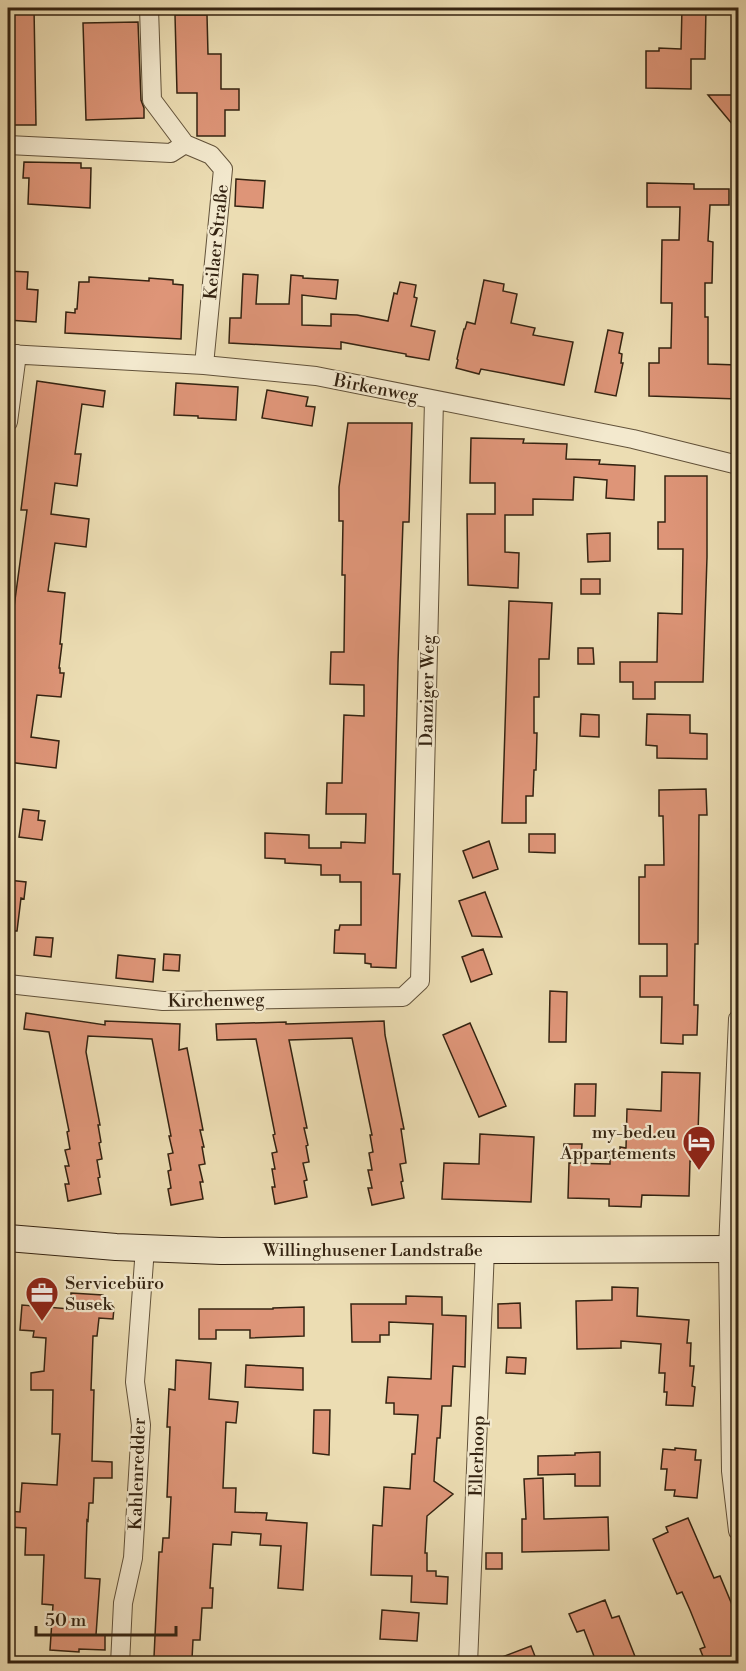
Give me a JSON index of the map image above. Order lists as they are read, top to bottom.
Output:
{
  "streets": {
    "street": [
      "Keilaer Straße",
      "Birkenweg",
      "Danziger Weg",
      "Kirchenweg",
      "Willinghusener Landstraße",
      "Ellerhoop",
      "Kahlenredder"
    ]
  },
  "crossings": [
    ["Keilaer Straße", "Birkenweg"],
    ["Birkenweg", "Danziger Weg"],
    ["Danziger Weg", "Kirchenweg"],
    ["Willinghusener Landstraße", "Ellerhoop"],
    ["Willinghusener Landstraße", "Kahlenredder"]
  ],
  "places": {
    "hotel": ["my-bed.eu Appartements"],
    "office": ["Servicebüro Susek"]
  },
  "scale_bar": "50 m"
}
